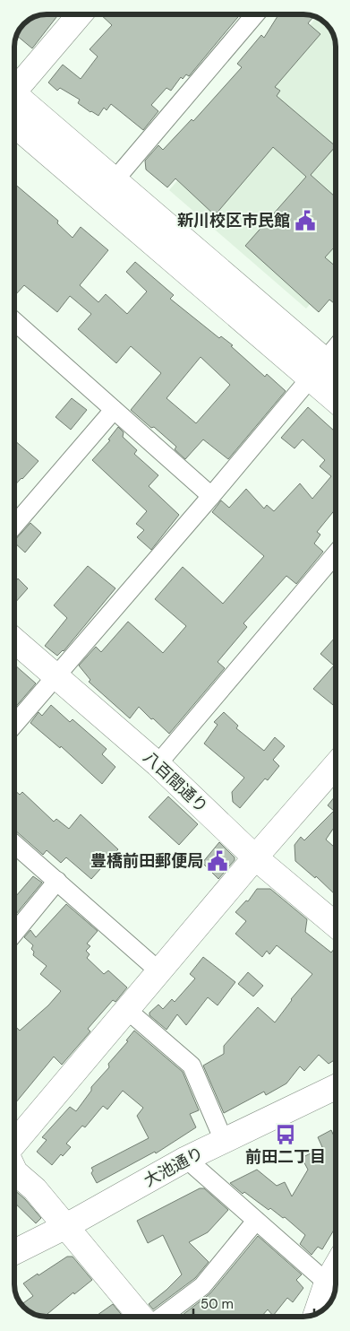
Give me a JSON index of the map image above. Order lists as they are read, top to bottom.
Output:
{
  "streets": {
    "street": ["八百間通り", "大池通り"]
  },
  "places": {
    "public building": ["新川校区市民館", "豊橋前田郵便局"],
    "bus stop": ["前田二丁目"]
  },
  "scale_bar": "50 m"
}
